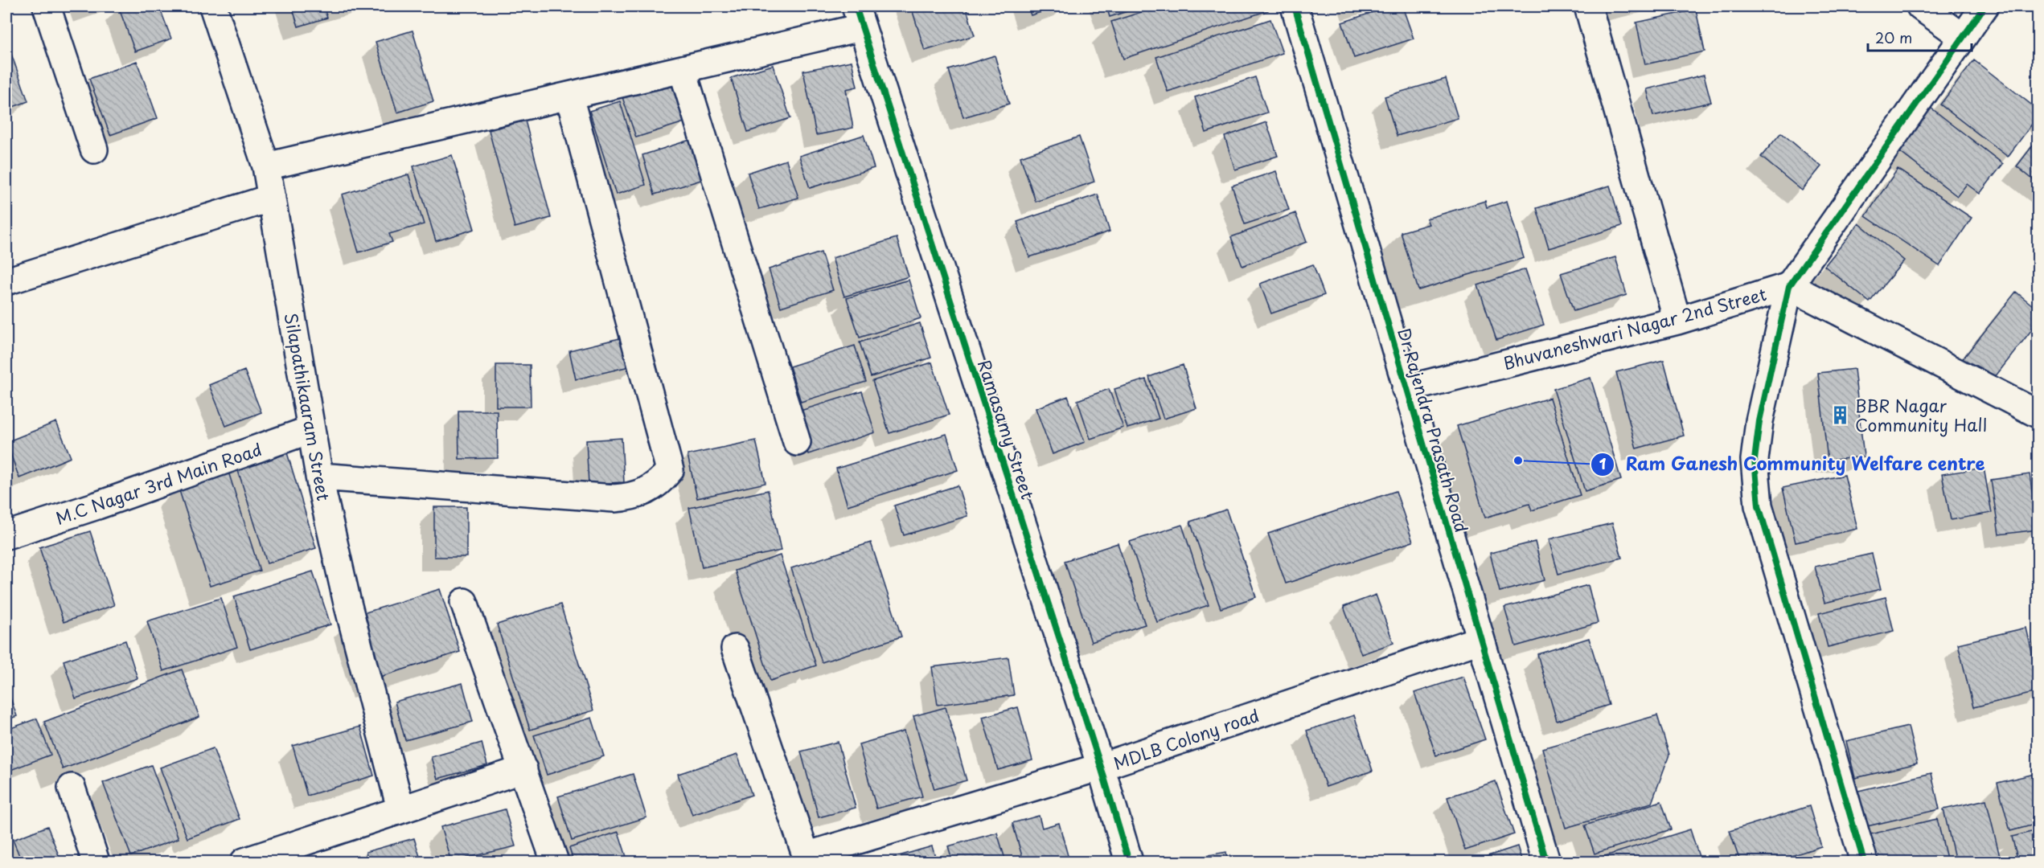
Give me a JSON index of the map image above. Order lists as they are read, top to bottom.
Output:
{
  "streets": {
    "street": [
      "Bhuvaneshwari Nagar 2nd Street",
      "Silapathikaaram Street",
      "Ramasamy Street",
      "Dr.Rajendra Prasath Road",
      "M.C Nagar 3rd Main Road",
      "MDLB Colony road"
    ]
  },
  "crossings": [
    ["Bhuvaneshwari Nagar 2nd Street", "Dr.Rajendra Prasath Road"],
    ["Silapathikaaram Street", "M.C Nagar 3rd Main Road"],
    ["Ramasamy Street", "MDLB Colony road"],
    ["Dr.Rajendra Prasath Road", "MDLB Colony road"]
  ],
  "places": {
    "building": ["BBR Nagar Community Hall"],
    "other": ["Ram Ganesh Community Welfare centre"]
  },
  "scale_bar": "20 m"
}
